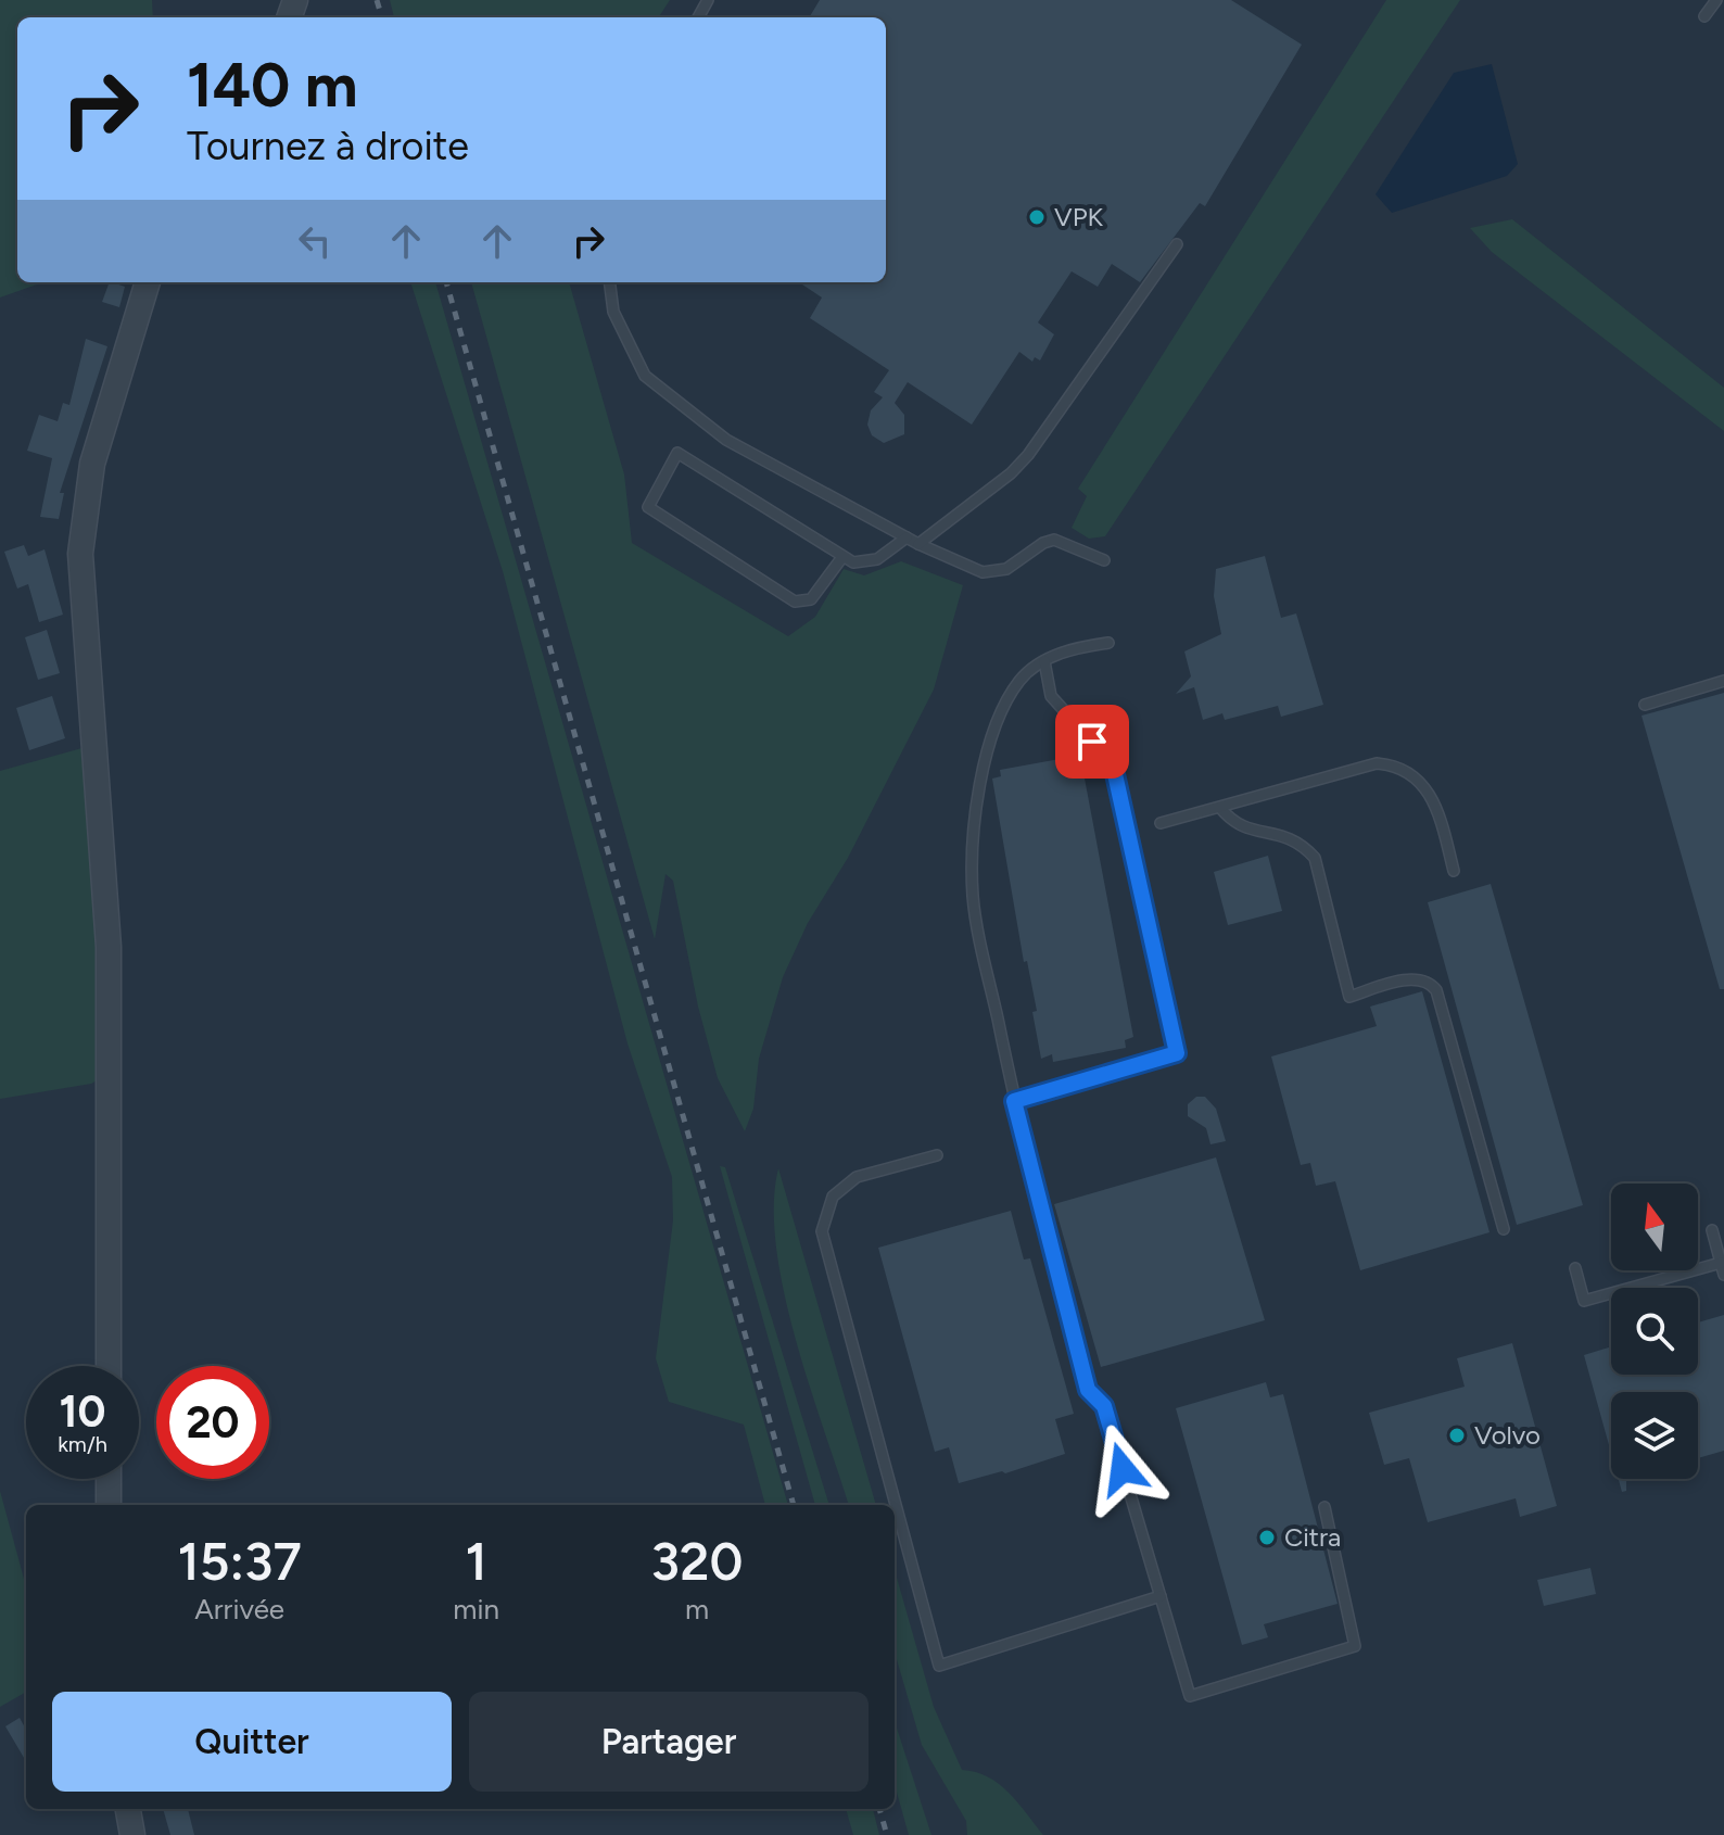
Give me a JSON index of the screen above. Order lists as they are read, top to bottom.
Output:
{
  "places": ["VPK", "Volvo", "Citra"],
  "north": "top",
  "page": {
    "turn": ["140 m", "Tournez à droite"],
    "speed": "10 km/h",
    "limit": "20",
    "eta": [
      "15:37",
      "Arrivée",
      "1",
      "min",
      "320",
      "m"
    ],
    "buttons": ["Quitter", "Partager"]
  }
}
